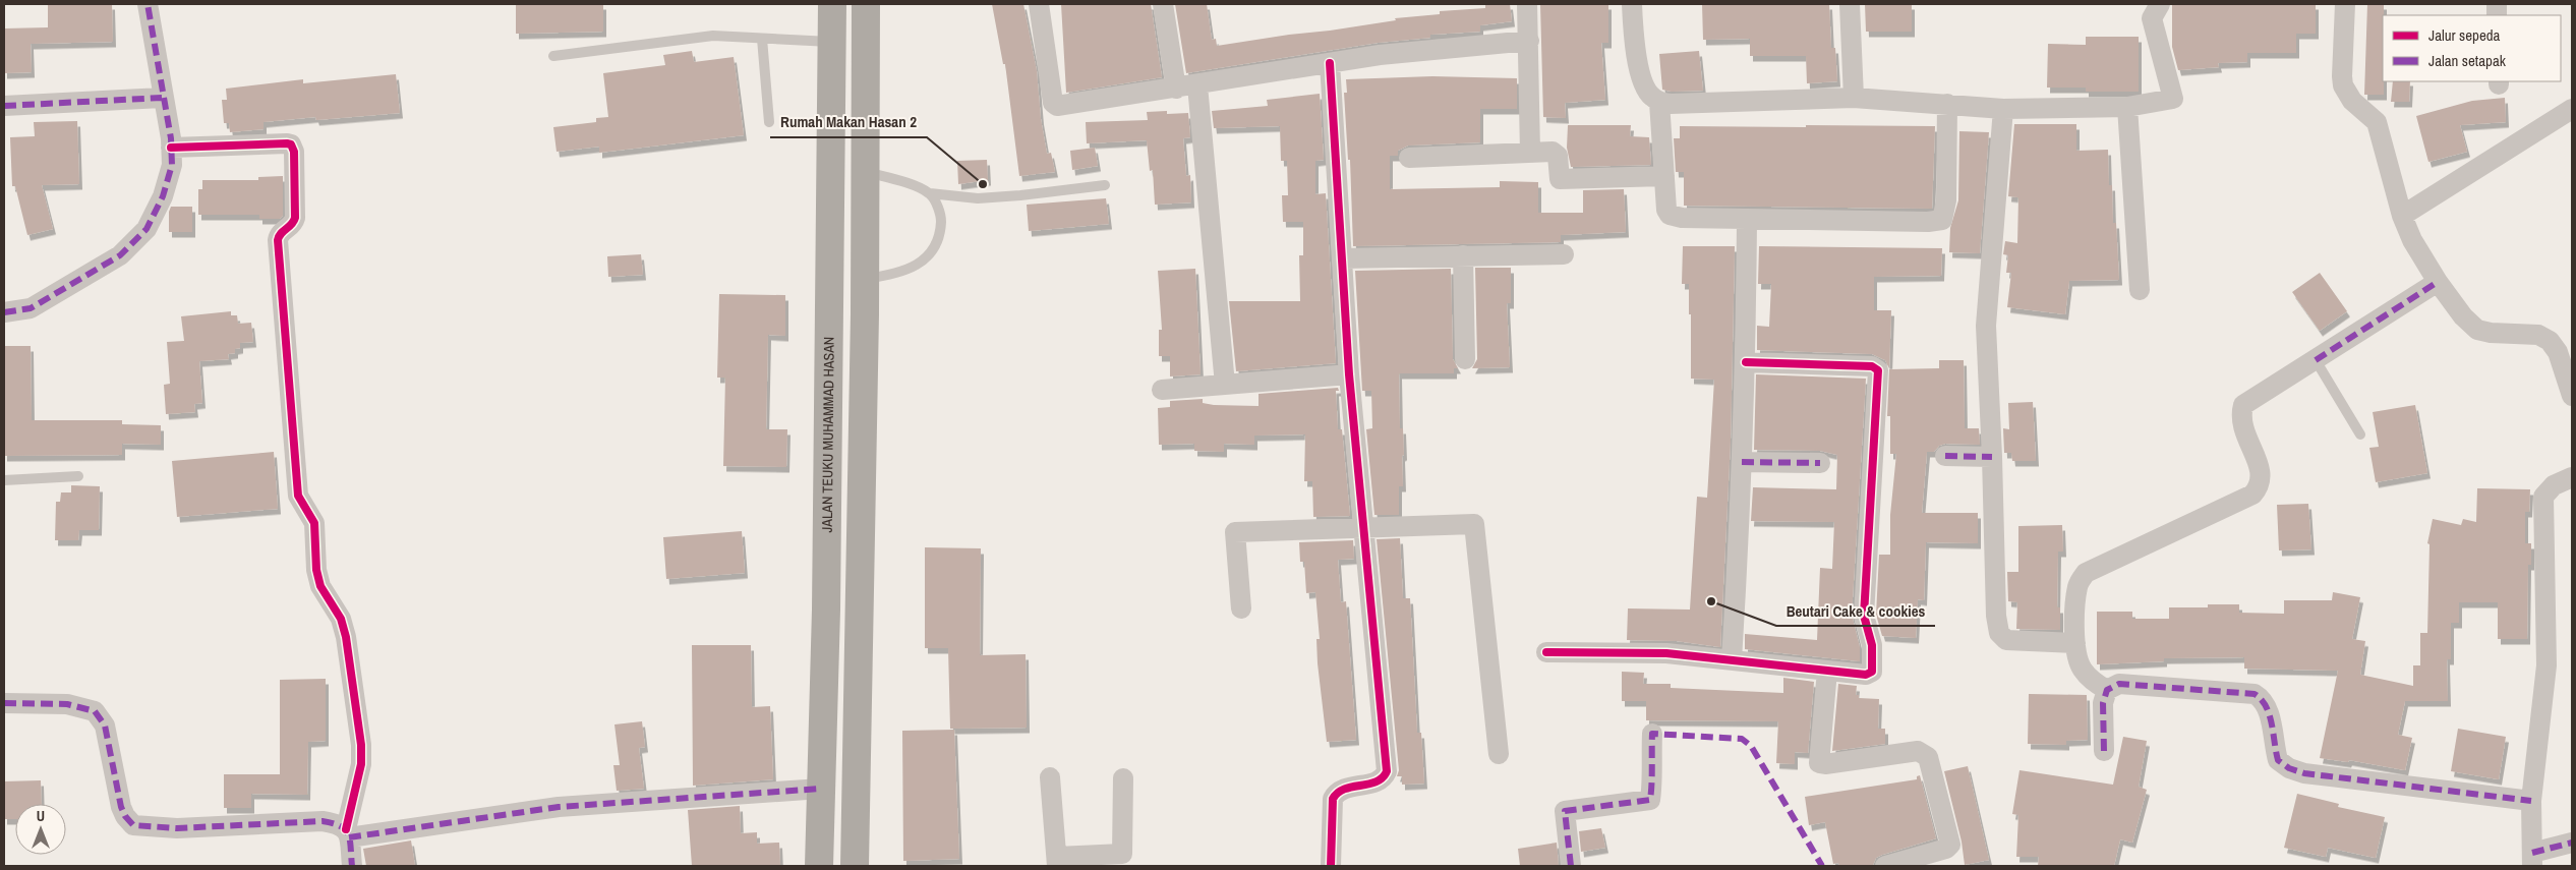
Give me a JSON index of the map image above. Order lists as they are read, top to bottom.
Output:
{
  "streets": {
    "highway": ["JALAN TEUKU MUHAMMAD HASAN"]
  },
  "places": ["Rumah Makan Hasan 2", "Beutari Cake & cookies"],
  "legend": ["Jalur sepeda", "Jalan setapak"],
  "north": "top"
}
